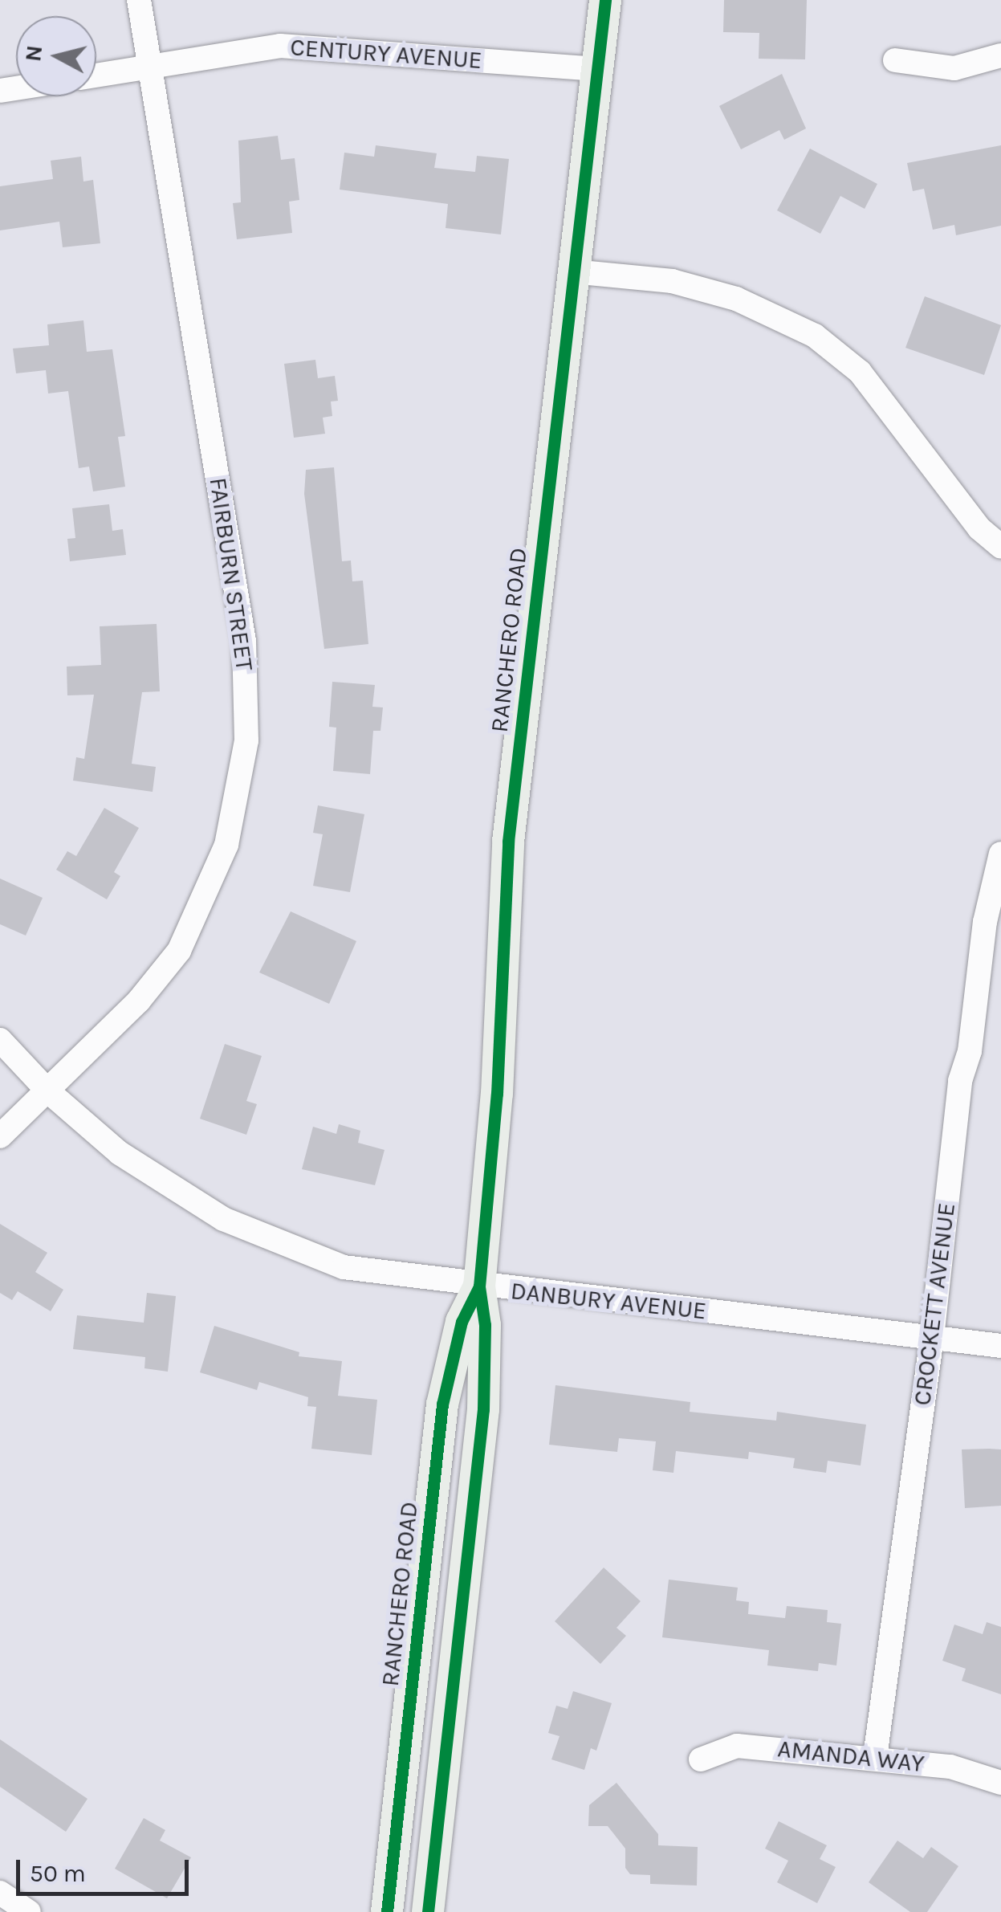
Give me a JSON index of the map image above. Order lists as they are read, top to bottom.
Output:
{
  "streets": {
    "main road": ["RANCHERO ROAD"],
    "street": [
      "CENTURY AVENUE",
      "FAIRBURN STREET",
      "DANBURY AVENUE",
      "CROCKETT AVENUE",
      "AMANDA WAY"
    ]
  },
  "crossings": [
    ["CENTURY AVENUE", "FAIRBURN STREET"],
    ["CENTURY AVENUE", "RANCHERO ROAD"],
    ["FAIRBURN STREET", "DANBURY AVENUE"],
    ["RANCHERO ROAD", "DANBURY AVENUE"],
    ["DANBURY AVENUE", "CROCKETT AVENUE"],
    ["CROCKETT AVENUE", "AMANDA WAY"]
  ],
  "scale_bar": "50 m",
  "north": "left"
}
